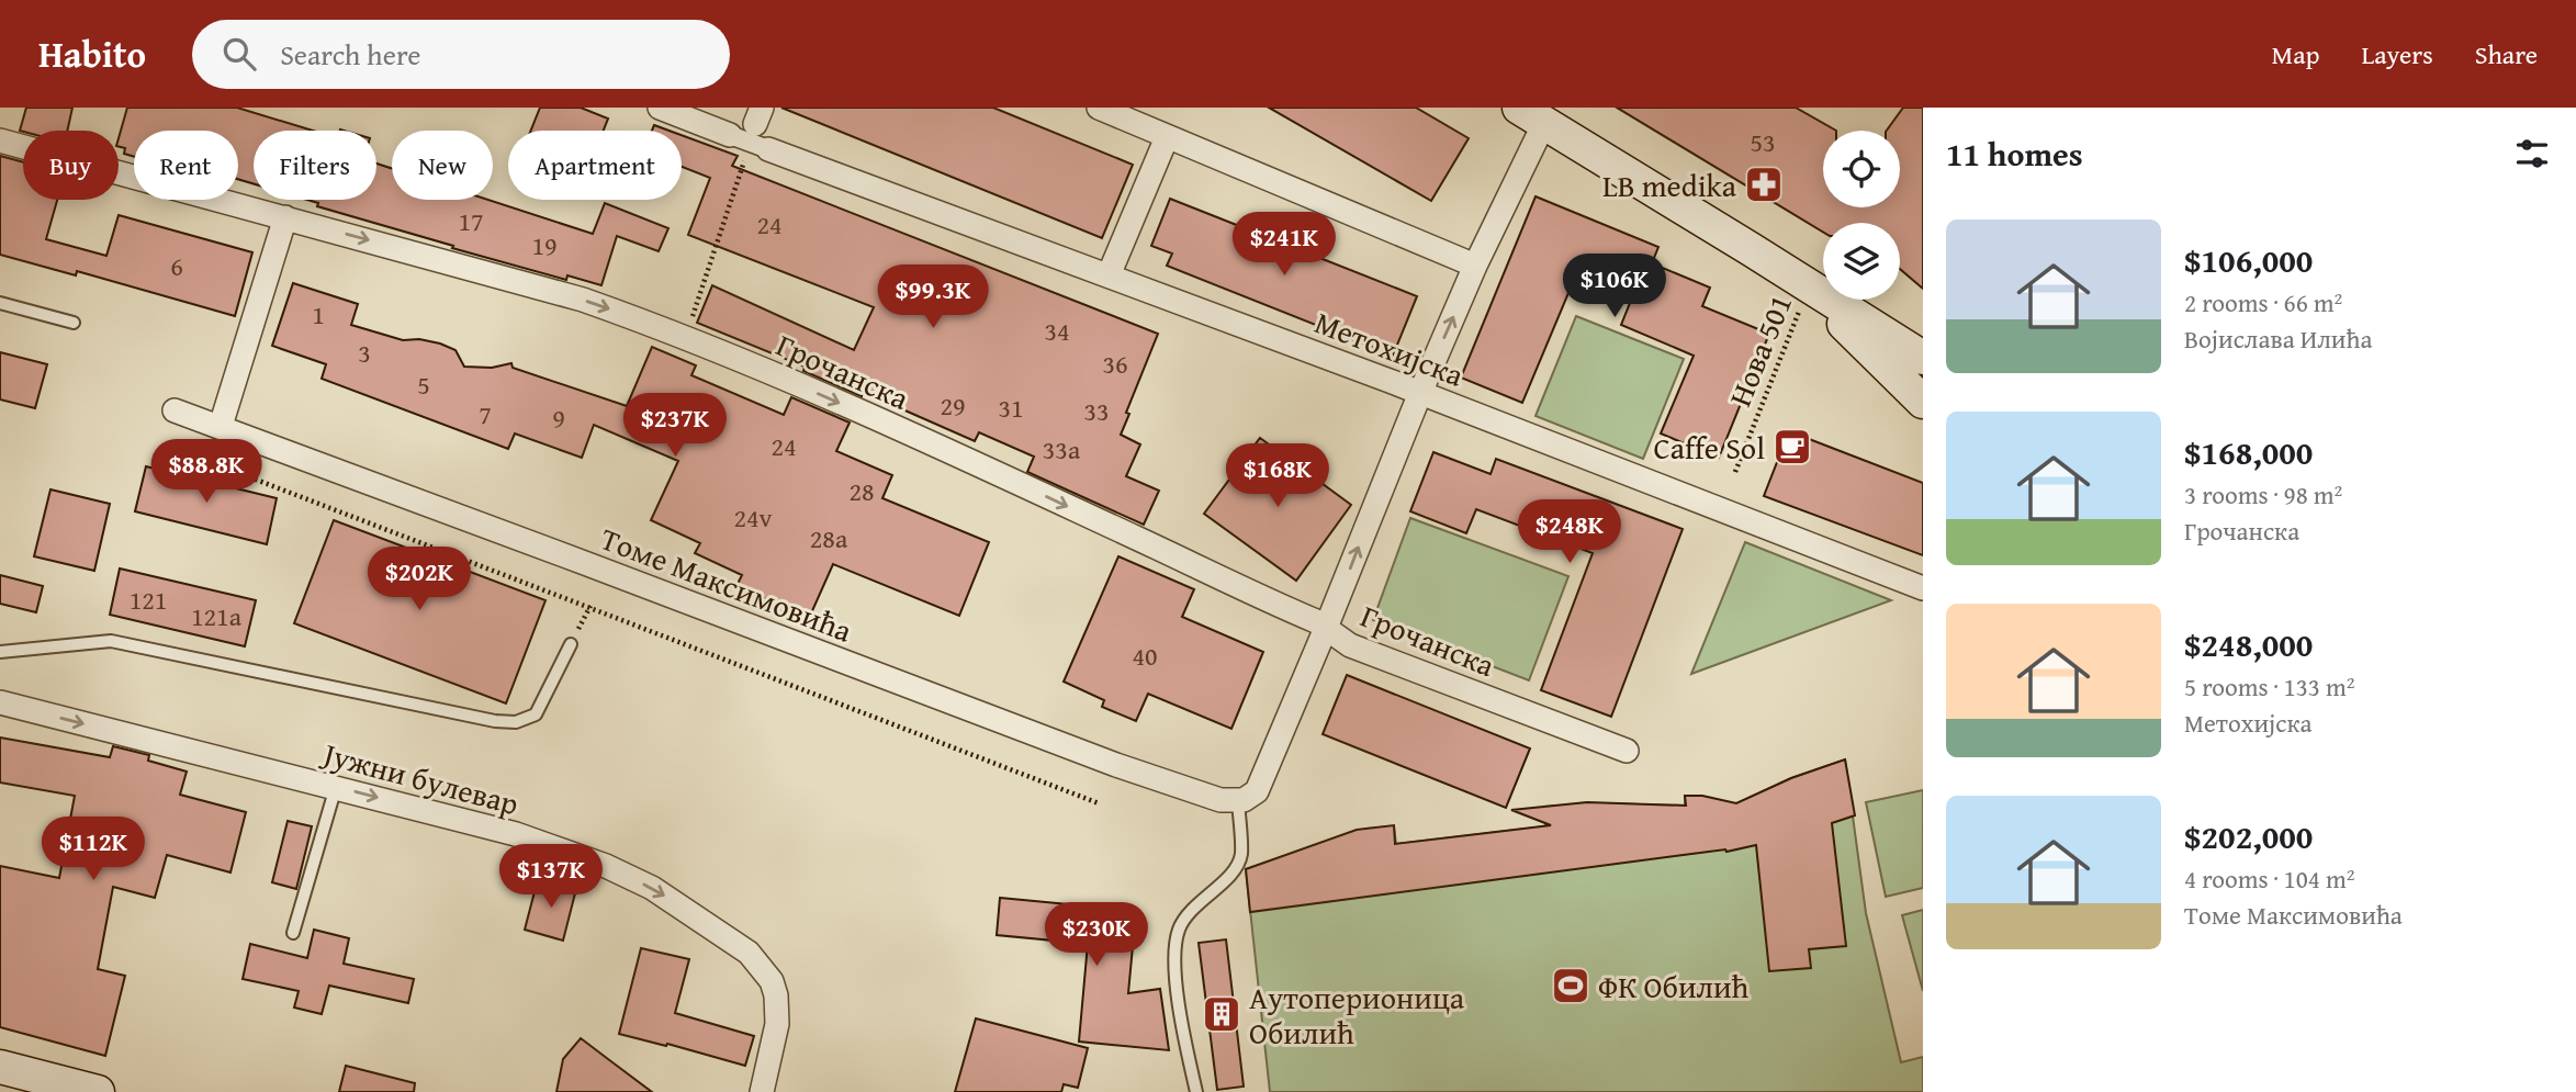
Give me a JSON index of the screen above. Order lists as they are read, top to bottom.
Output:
{
  "streets": {
    "street": [
      "Метохијска",
      "Грочанска",
      "Томе Максимовића",
      "Јужни булевар"
    ],
    "path": ["Нова 501"]
  },
  "one_way": ["Грочанска", "Јужни булевар"],
  "places": {
    "pharmacy": ["LB medika"],
    "cafe": ["Caffe Sol"],
    "sports": ["ФК Обилић"],
    "building": ["Аутоперионица Обилић"]
  },
  "house_numbers": [
    "53",
    "17",
    "24",
    "19",
    "6",
    "1",
    "34",
    "3",
    "36",
    "5",
    "29",
    "31",
    "33",
    "7",
    "9",
    "24",
    "33a",
    "28",
    "24v",
    "28a",
    "121",
    "121a",
    "40"
  ],
  "page": {
    "header": "Habito",
    "search": "Search here",
    "nav": ["Map", "Layers", "Share"],
    "heading": "11 homes",
    "chip": [
      "Buy",
      "Rent",
      "Filters",
      "New",
      "Apartment"
    ],
    "list": [
      {
        "name": "$106,000",
        "note": "2 rooms · 66 m² · Војислава Илића"
      },
      {
        "name": "$168,000",
        "note": "3 rooms · 98 m² · Грочанска"
      },
      {
        "name": "$248,000",
        "note": "5 rooms · 133 m² · Метохијска"
      },
      {
        "name": "$202,000",
        "note": "4 rooms · 104 m² · Томе Максимовића"
      }
    ],
    "price": [
      "$241K",
      "$106K",
      "$99.3K",
      "$237K",
      "$88.8K",
      "$168K",
      "$248K",
      "$202K",
      "$112K",
      "$137K",
      "$230K"
    ]
  }
}
